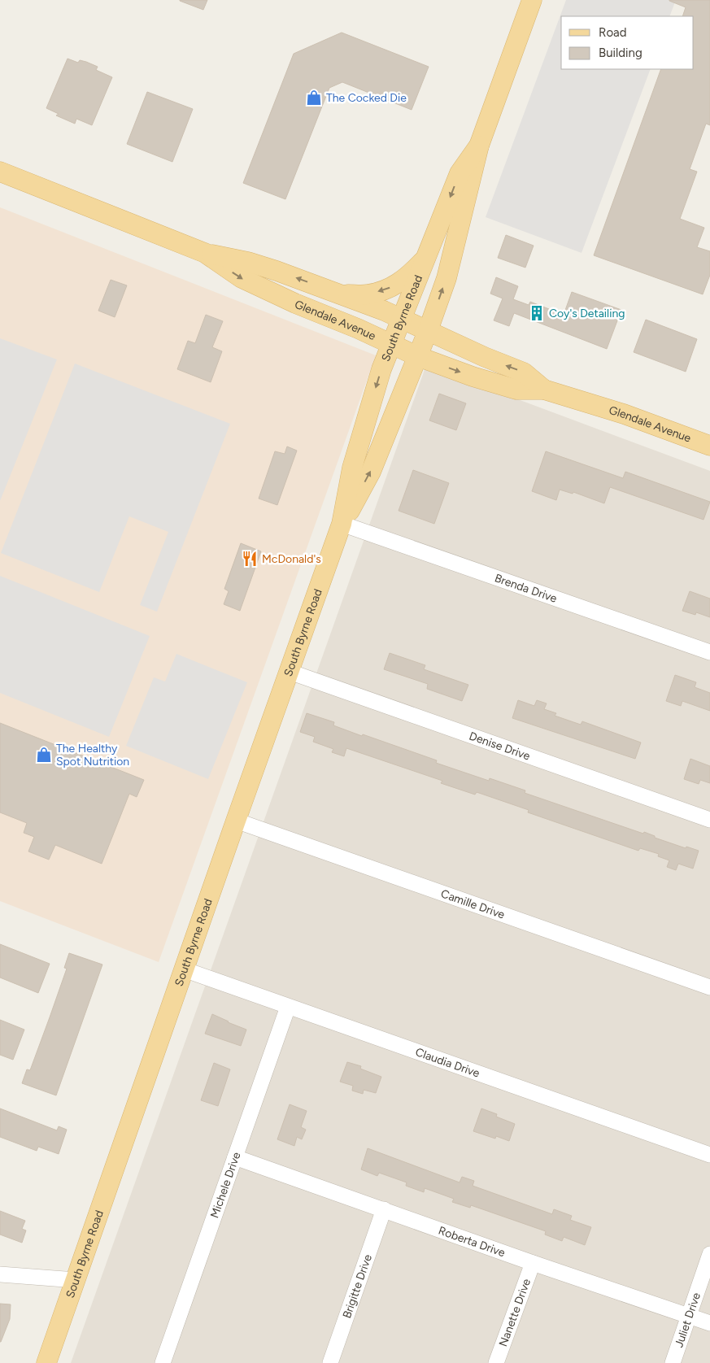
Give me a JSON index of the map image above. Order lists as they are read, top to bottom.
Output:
{
  "streets": {
    "main road": ["South Byrne Road", "Glendale Avenue"],
    "street": [
      "Brenda Drive",
      "Denise Drive",
      "Camille Drive",
      "Claudia Drive",
      "Michele Drive",
      "Roberta Drive",
      "Brigitte Drive",
      "Nanette Drive",
      "Juliet Drive"
    ]
  },
  "crossings": [
    ["South Byrne Road", "Glendale Avenue"],
    ["South Byrne Road", "Brenda Drive"],
    ["South Byrne Road", "Denise Drive"],
    ["South Byrne Road", "Camille Drive"],
    ["South Byrne Road", "Claudia Drive"],
    ["Claudia Drive", "Michele Drive"],
    ["Michele Drive", "Roberta Drive"],
    ["Roberta Drive", "Brigitte Drive"],
    ["Roberta Drive", "Nanette Drive"],
    ["Roberta Drive", "Juliet Drive"]
  ],
  "places": {
    "shop": ["The Cocked Die", "The Healthy Spot Nutrition"],
    "building": ["Coy's Detailing"],
    "restaurant": ["McDonald's"]
  },
  "legend": ["Road", "Building"]
}
